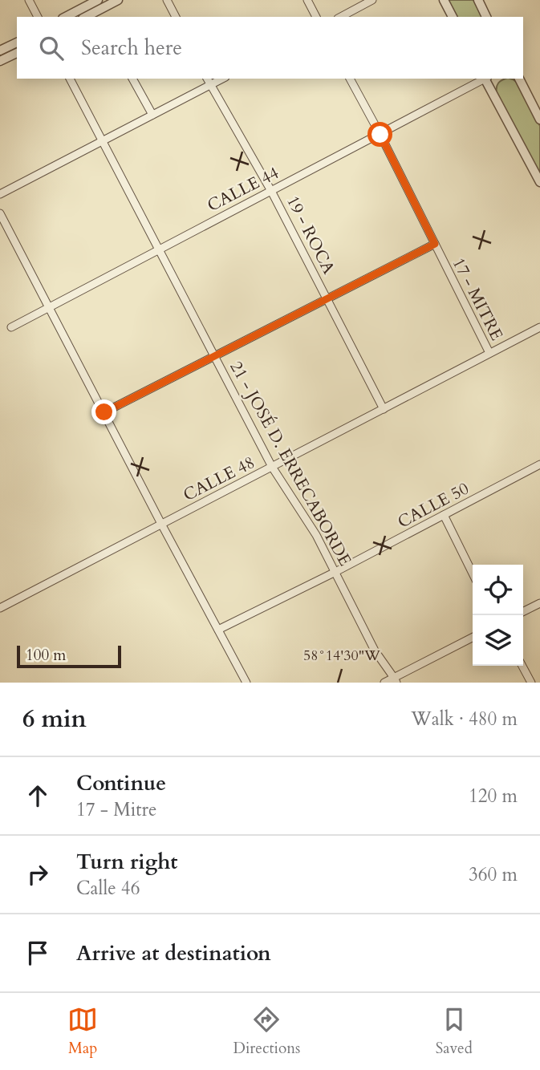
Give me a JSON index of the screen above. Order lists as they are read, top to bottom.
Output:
{
  "streets": {
    "street": [
      "CALLE 44",
      "19 - ROCA",
      "17 - MITRE",
      "21 - JOSÉ D. ERRECABORDE",
      "CALLE 48",
      "CALLE 50"
    ]
  },
  "crossings": [
    ["CALLE 44", "19 - ROCA"],
    ["CALLE 44", "17 - MITRE"],
    ["CALLE 44", "21 - JOSÉ D. ERRECABORDE"],
    ["19 - ROCA", "CALLE 48"],
    ["17 - MITRE", "CALLE 48"],
    ["21 - JOSÉ D. ERRECABORDE", "CALLE 48"],
    ["21 - JOSÉ D. ERRECABORDE", "CALLE 50"]
  ],
  "scale_bar": "100 m",
  "page": {
    "search": "Search here",
    "scale": "100 m",
    "heading": ["6 min", "Walk · 480 m"],
    "list": [
      ["Continue", "17 - Mitre", "120 m"],
      ["Turn right", "Calle 46", "360 m"],
      "Arrive at destination"
    ],
    "nav": ["Map", "Directions", "Saved"]
  },
  "coordinates": ["58°14'30\"W"]
}
